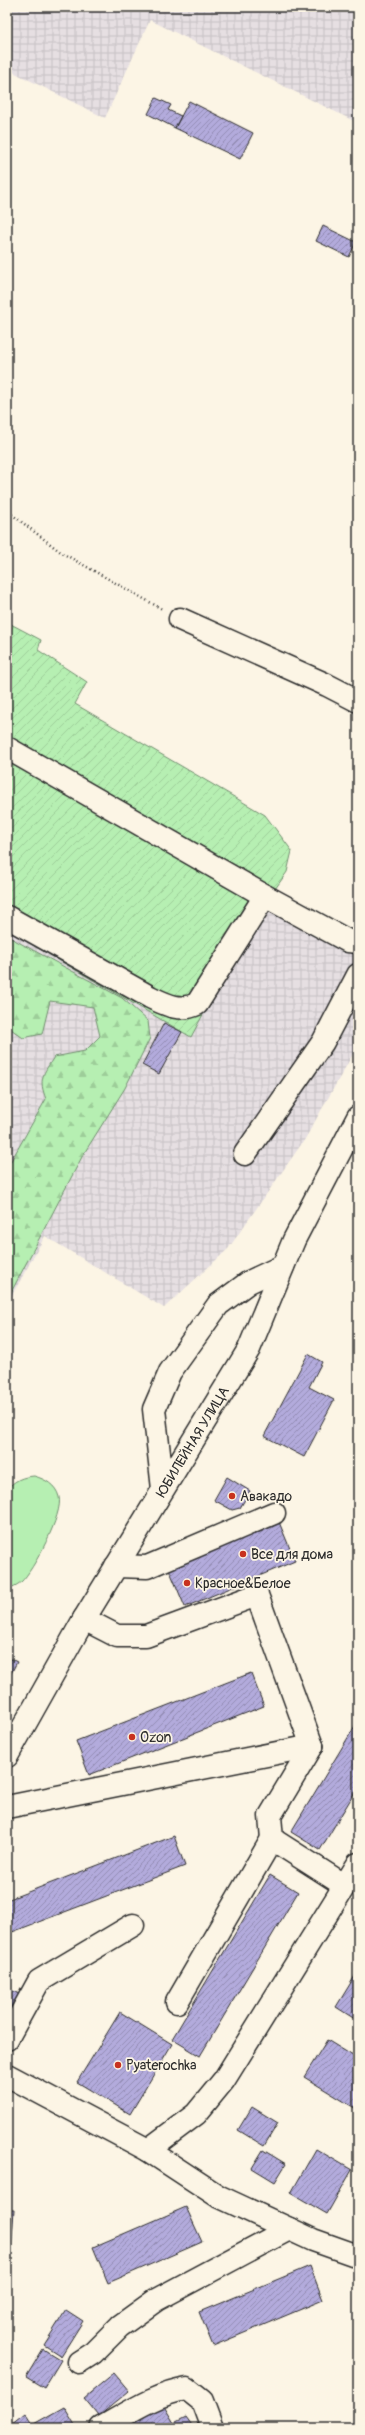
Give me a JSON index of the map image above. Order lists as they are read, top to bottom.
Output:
{
  "streets": {
    "street": ["ЮБИЛЕЙНАЯ УЛИЦА"]
  },
  "places": [
    "Авакадо",
    "Все для дома",
    "Красное&Белое",
    "Ozon",
    "Pyaterochka"
  ]
}
